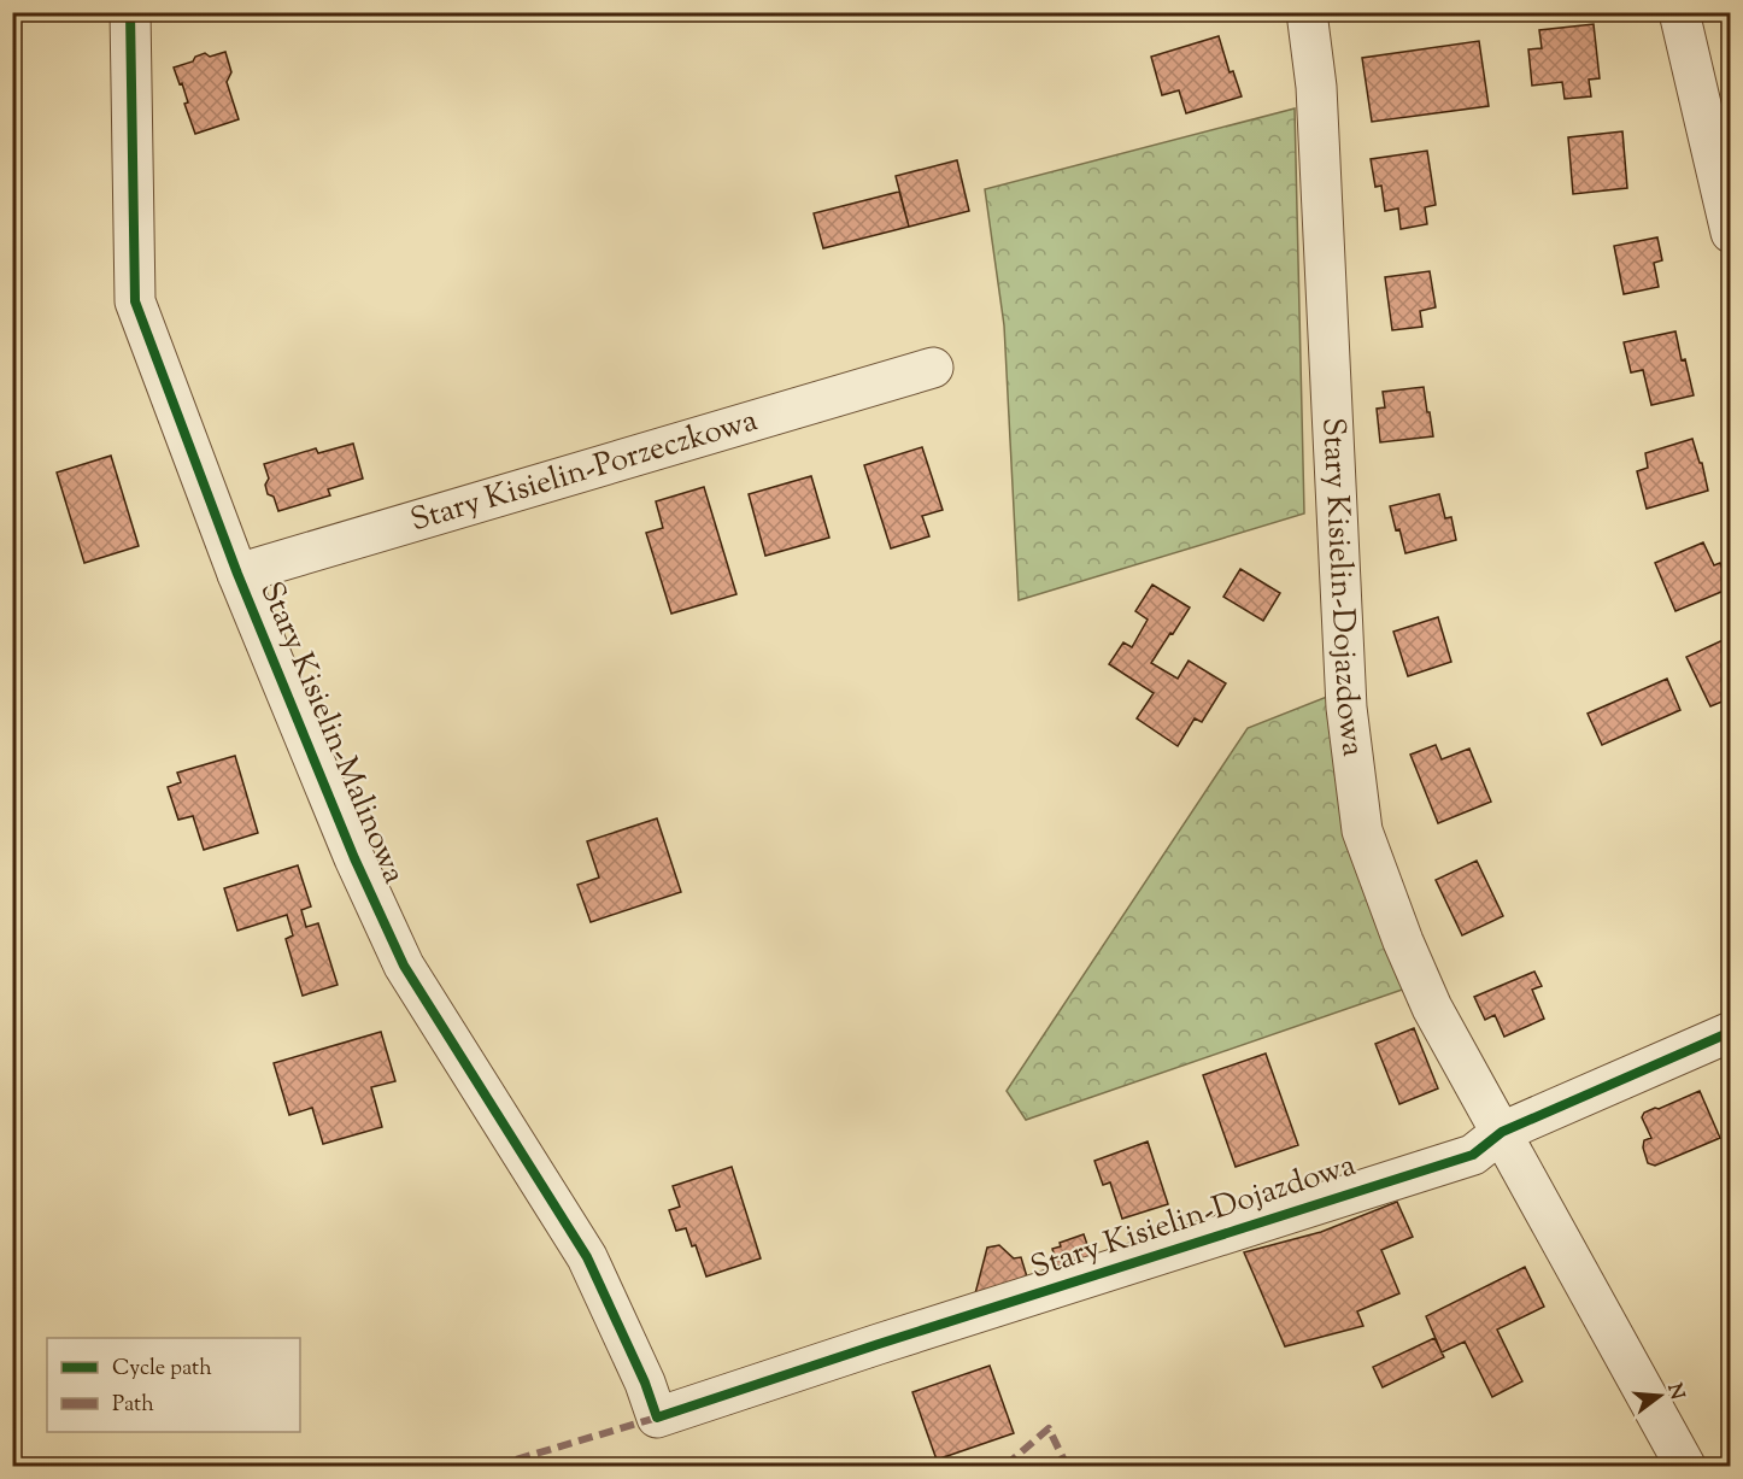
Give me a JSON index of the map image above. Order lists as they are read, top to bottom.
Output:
{
  "streets": {
    "street": ["Stary Kisielin-Porzeczkowa", "Stary Kisielin-Dojazdowa", "Stary Kisielin-Malinowa"]
  },
  "crossings": [
    ["Stary Kisielin-Porzeczkowa", "Stary Kisielin-Malinowa"],
    ["Stary Kisielin-Dojazdowa", "Stary Kisielin-Malinowa"]
  ],
  "legend": ["Cycle path", "Path"],
  "north": "right"
}
